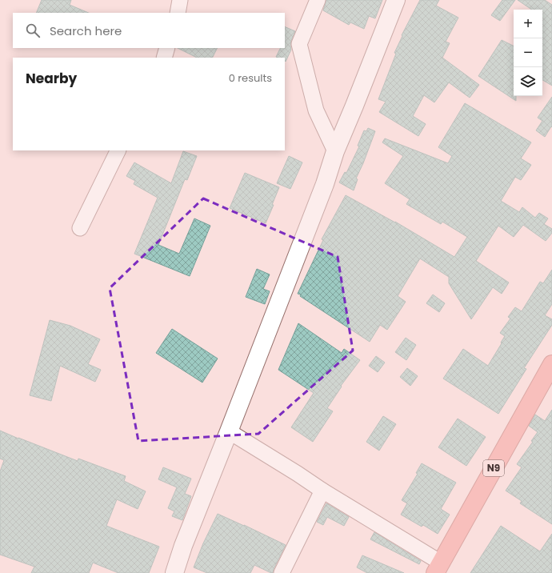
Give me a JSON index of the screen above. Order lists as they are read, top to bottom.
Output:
{
  "streets": {
    "highway": ["N9"]
  },
  "page": {
    "map_buttons": ["+", "−"],
    "search": "Search here",
    "heading": ["Nearby", "0 results"]
  }
}
